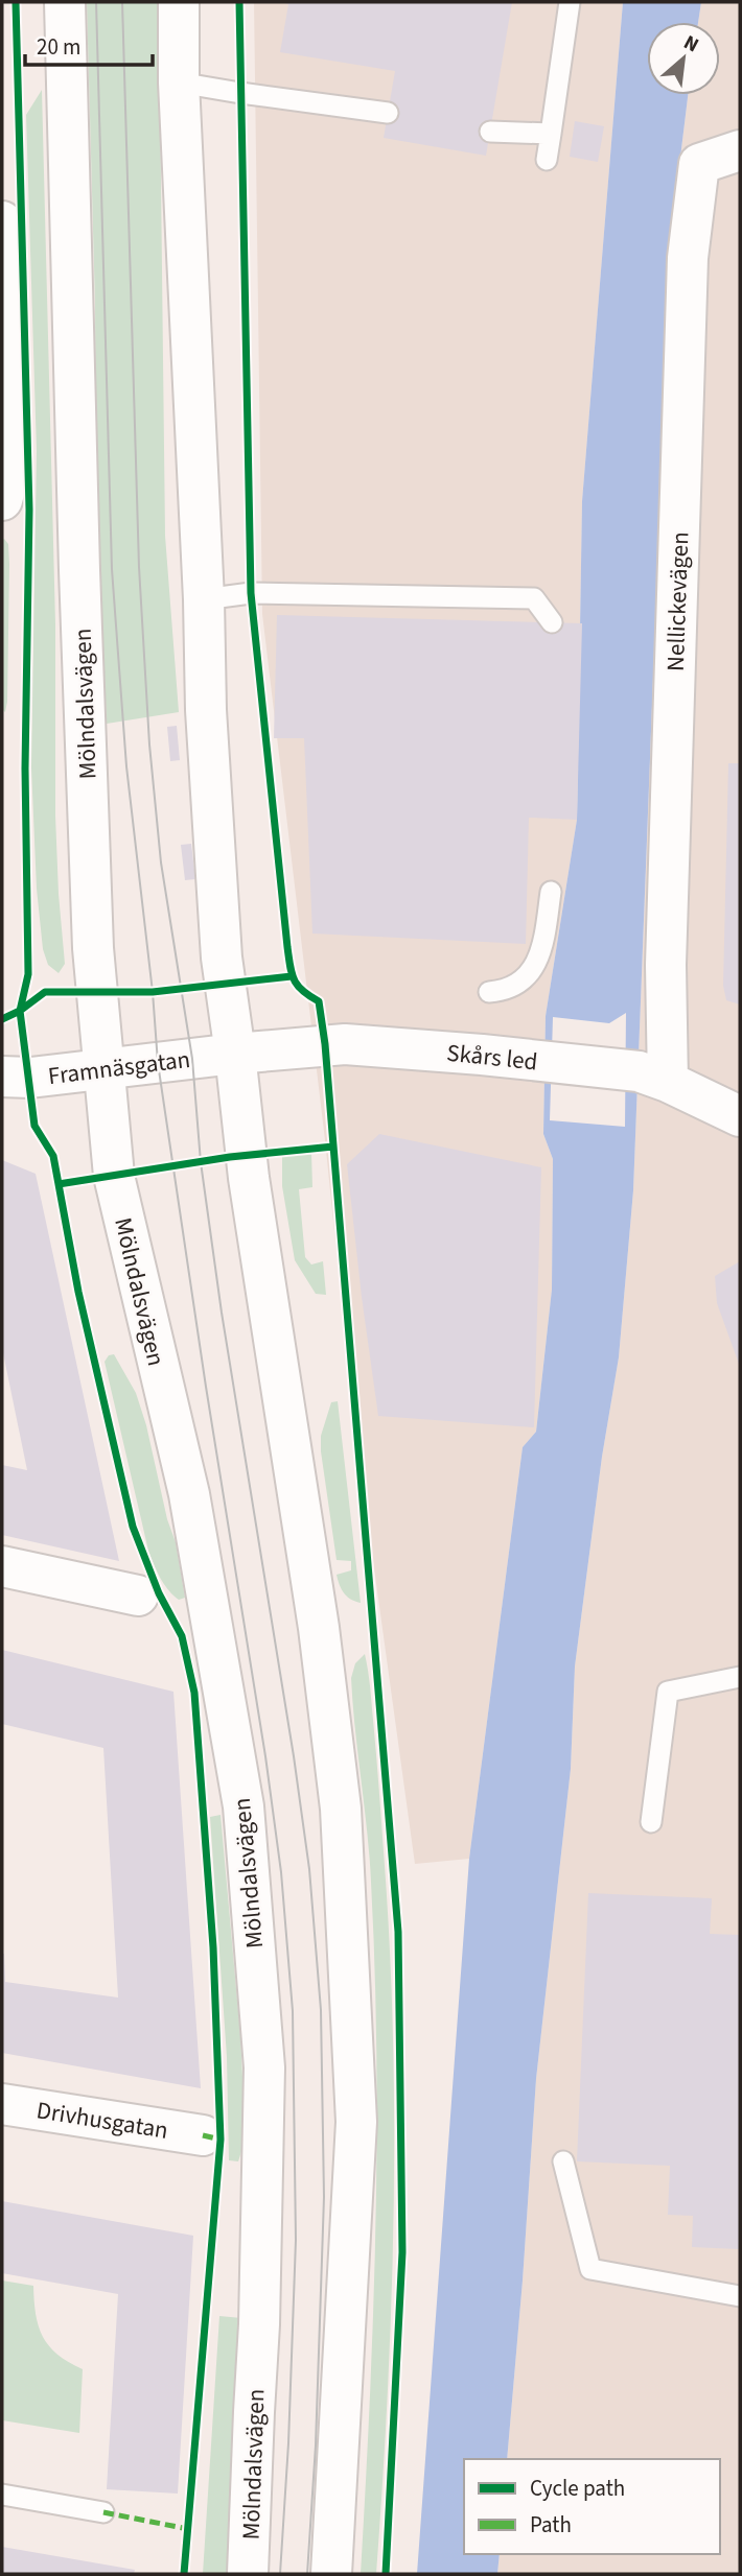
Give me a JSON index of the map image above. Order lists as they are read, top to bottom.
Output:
{
  "streets": {
    "main road": [
      "Nellickevägen",
      "Mölndalsvägen",
      "Skårs led",
      "Framnäsgatan",
      "Drivhusgatan"
    ]
  },
  "crossings": [
    ["Nellickevägen", "Skårs led"],
    ["Mölndalsvägen", "Framnäsgatan"],
    ["Skårs led", "Framnäsgatan"]
  ],
  "legend": ["Cycle path", "Path"],
  "scale_bar": "20 m",
  "north": "top right"
}
